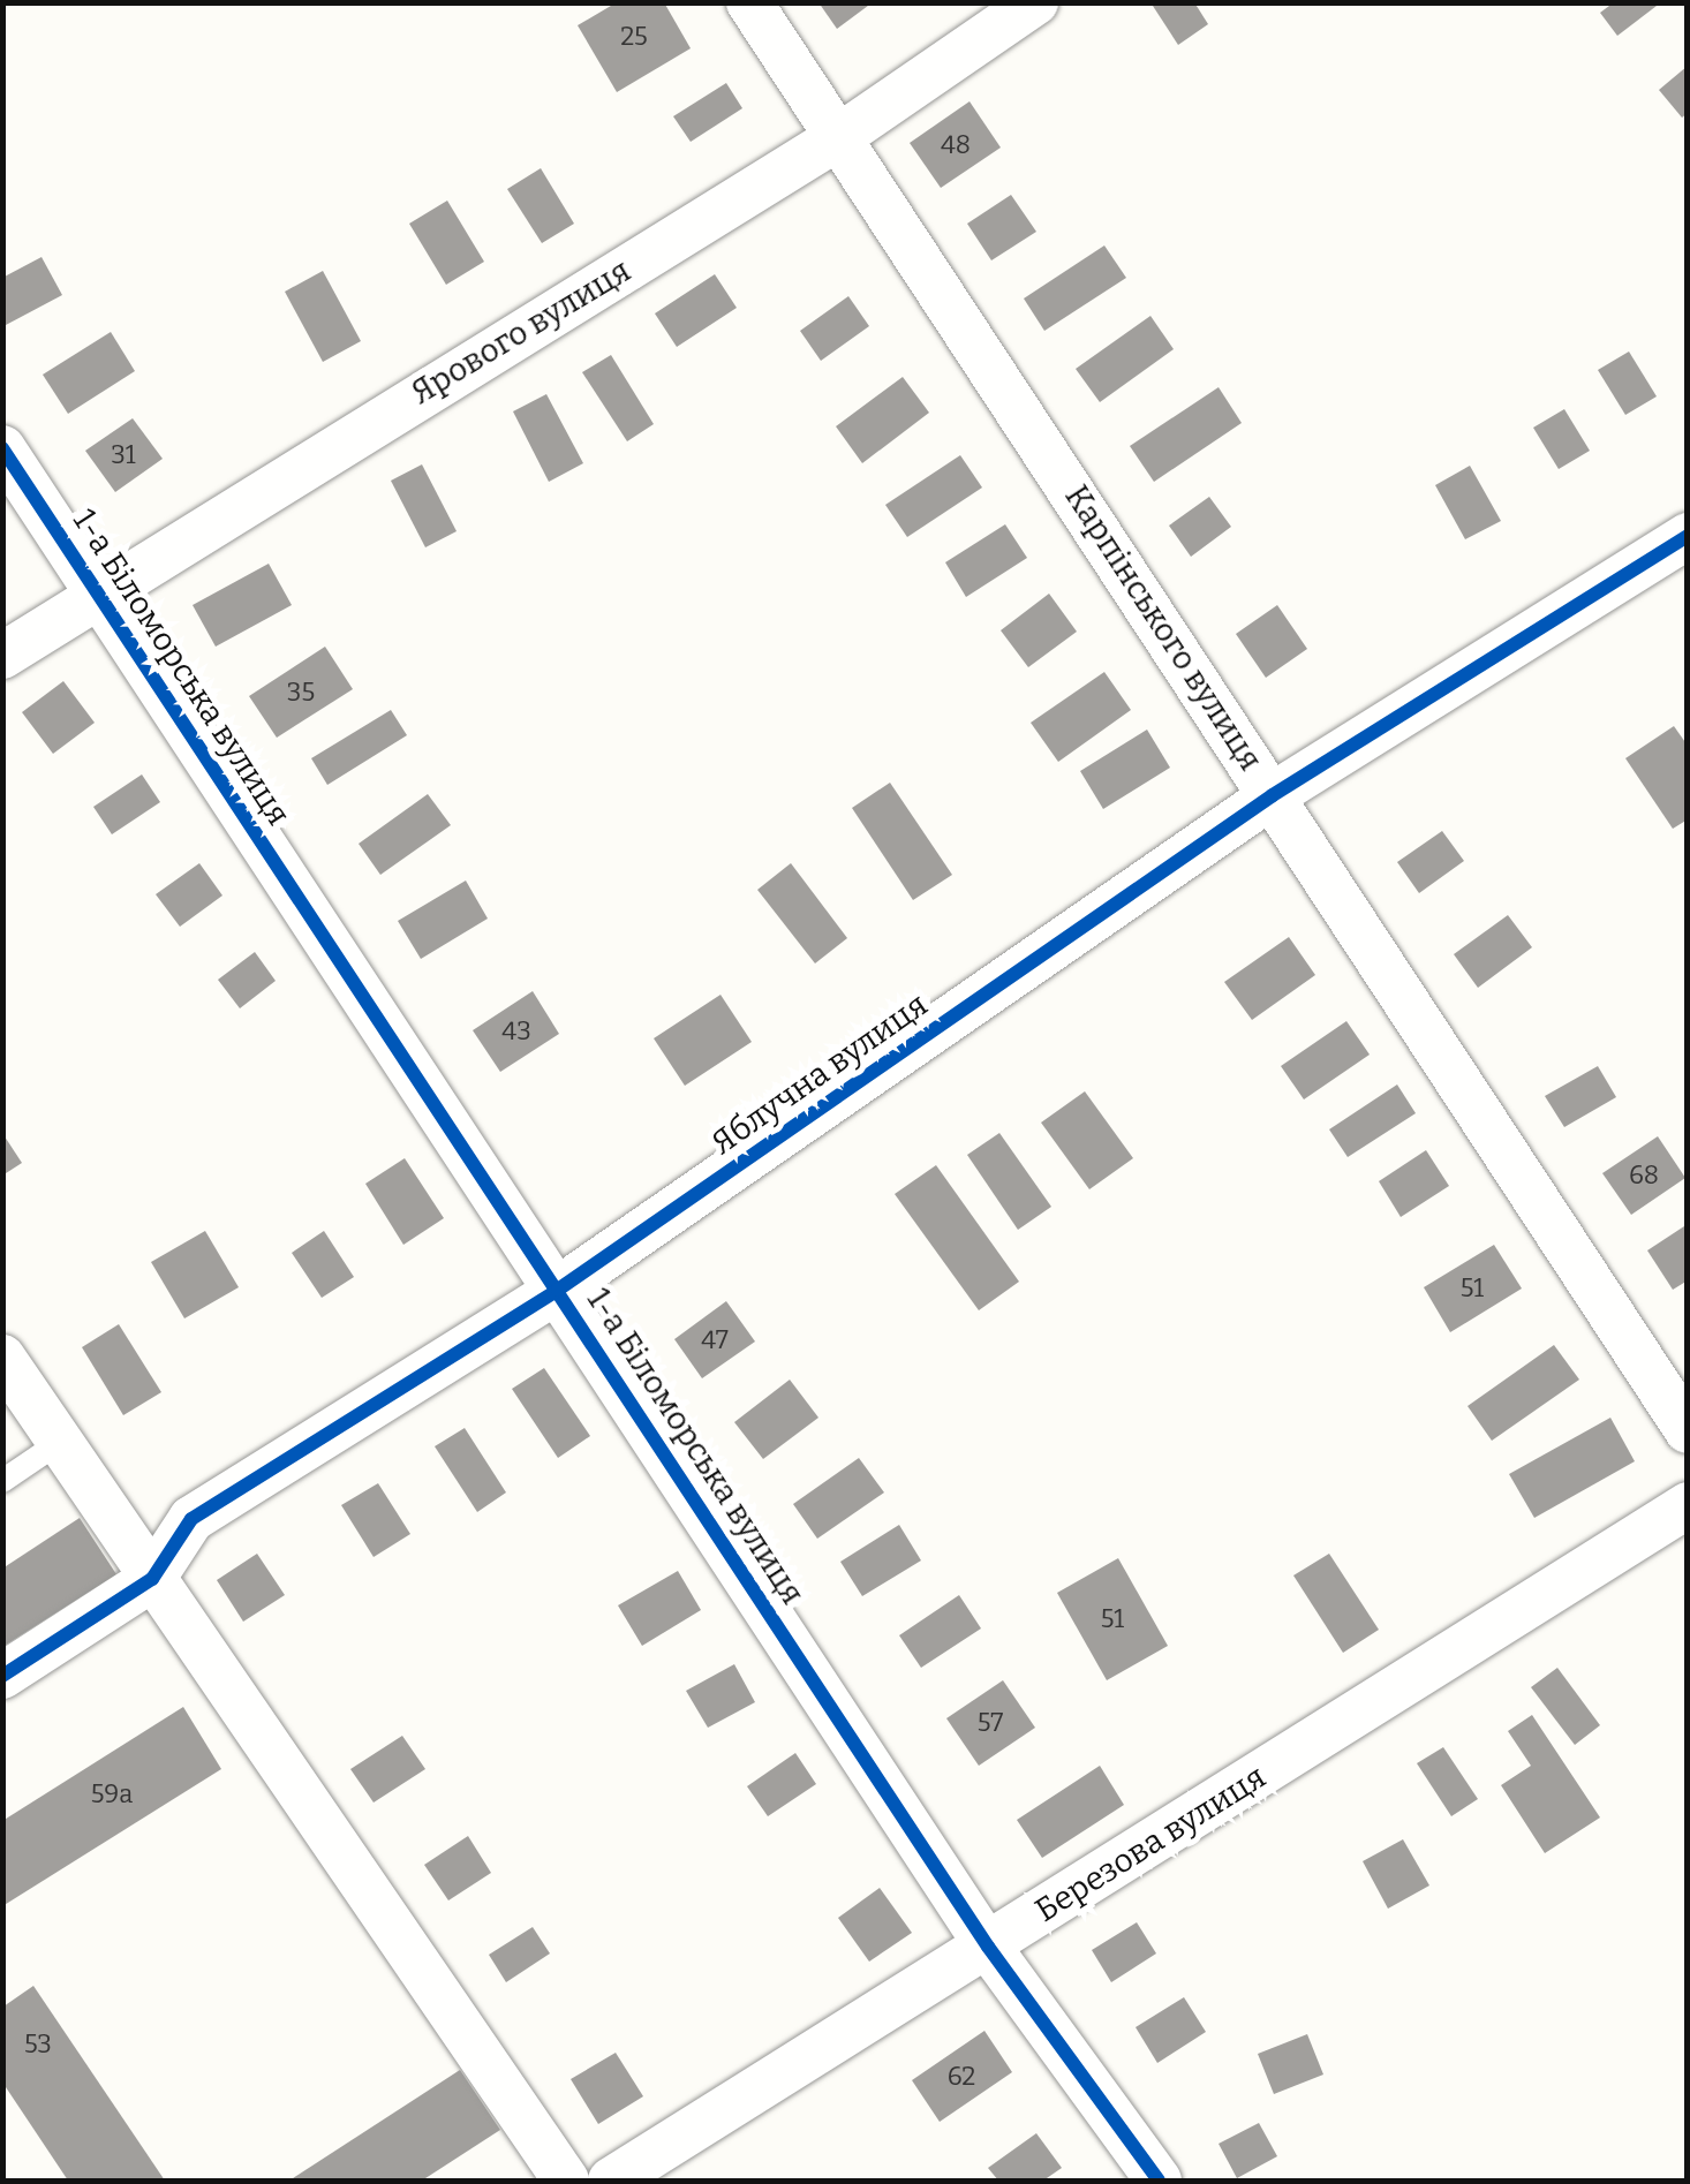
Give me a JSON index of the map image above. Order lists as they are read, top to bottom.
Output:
{
  "streets": {
    "street": [
      "Ярового вулиця",
      "Карпінського вулиця",
      "1-а Біломорська вулиця",
      "Яблучна вулиця",
      "Березова вулиця"
    ]
  },
  "crossings": [
    ["Ярового вулиця", "Карпінського вулиця"],
    ["Ярового вулиця", "1-а Біломорська вулиця"],
    ["Карпінського вулиця", "Яблучна вулиця"],
    ["1-а Біломорська вулиця", "Яблучна вулиця"],
    ["1-а Біломорська вулиця", "Березова вулиця"]
  ],
  "house_numbers": [
    "25",
    "48",
    "31",
    "35",
    "43",
    "68",
    "51",
    "47",
    "51",
    "57",
    "59а",
    "53",
    "62"
  ]
}
